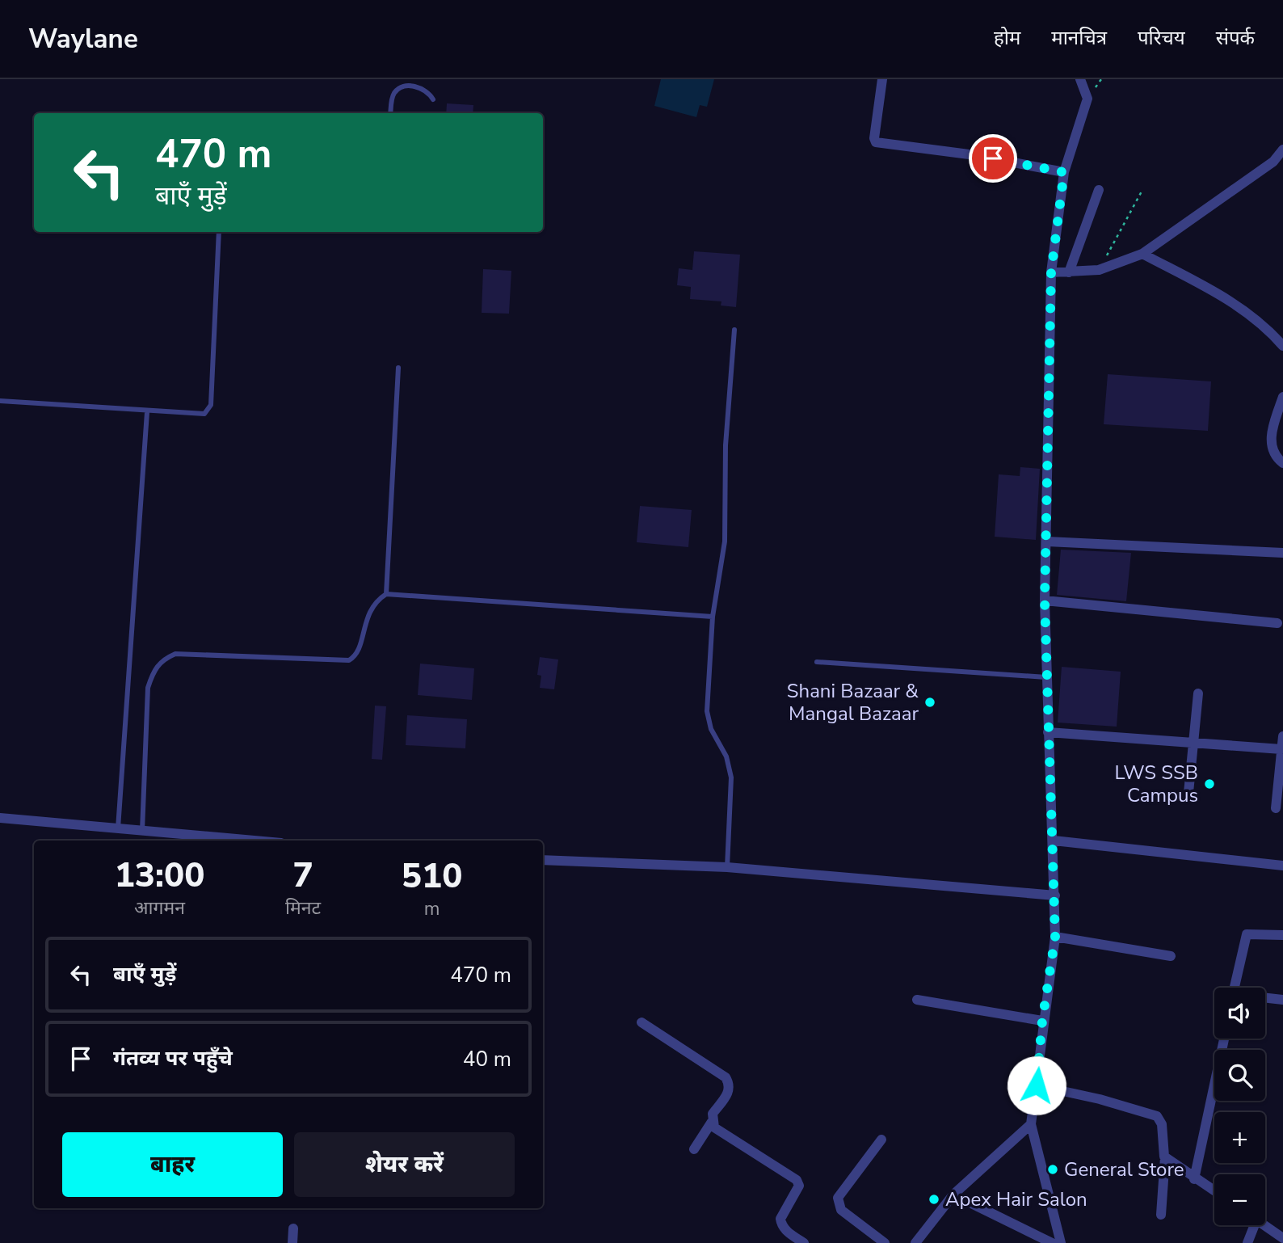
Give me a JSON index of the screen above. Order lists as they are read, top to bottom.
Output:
{
  "places": [
    "Shani Bazaar & Mangal Bazaar",
    "LWS SSB Campus",
    "General Store",
    "Apex Hair Salon"
  ],
  "page": {
    "header": "Waylane",
    "nav": [
      "होम",
      "मानचित्र",
      "परिचय",
      "संपर्क"
    ],
    "turn": ["470 m", "बाएँ मुड़ें"],
    "eta": [
      "13:00",
      "आगमन",
      "7",
      "मिनट",
      "510",
      "m"
    ],
    "list": [
      {
        "name": "बाएँ मुड़ें",
        "value": "470 m"
      },
      {
        "name": "गंतव्य पर पहुँचे",
        "value": "40 m"
      }
    ],
    "map_buttons": ["+", "−"],
    "buttons": ["बाहर", "शेयर करें"]
  }
}
